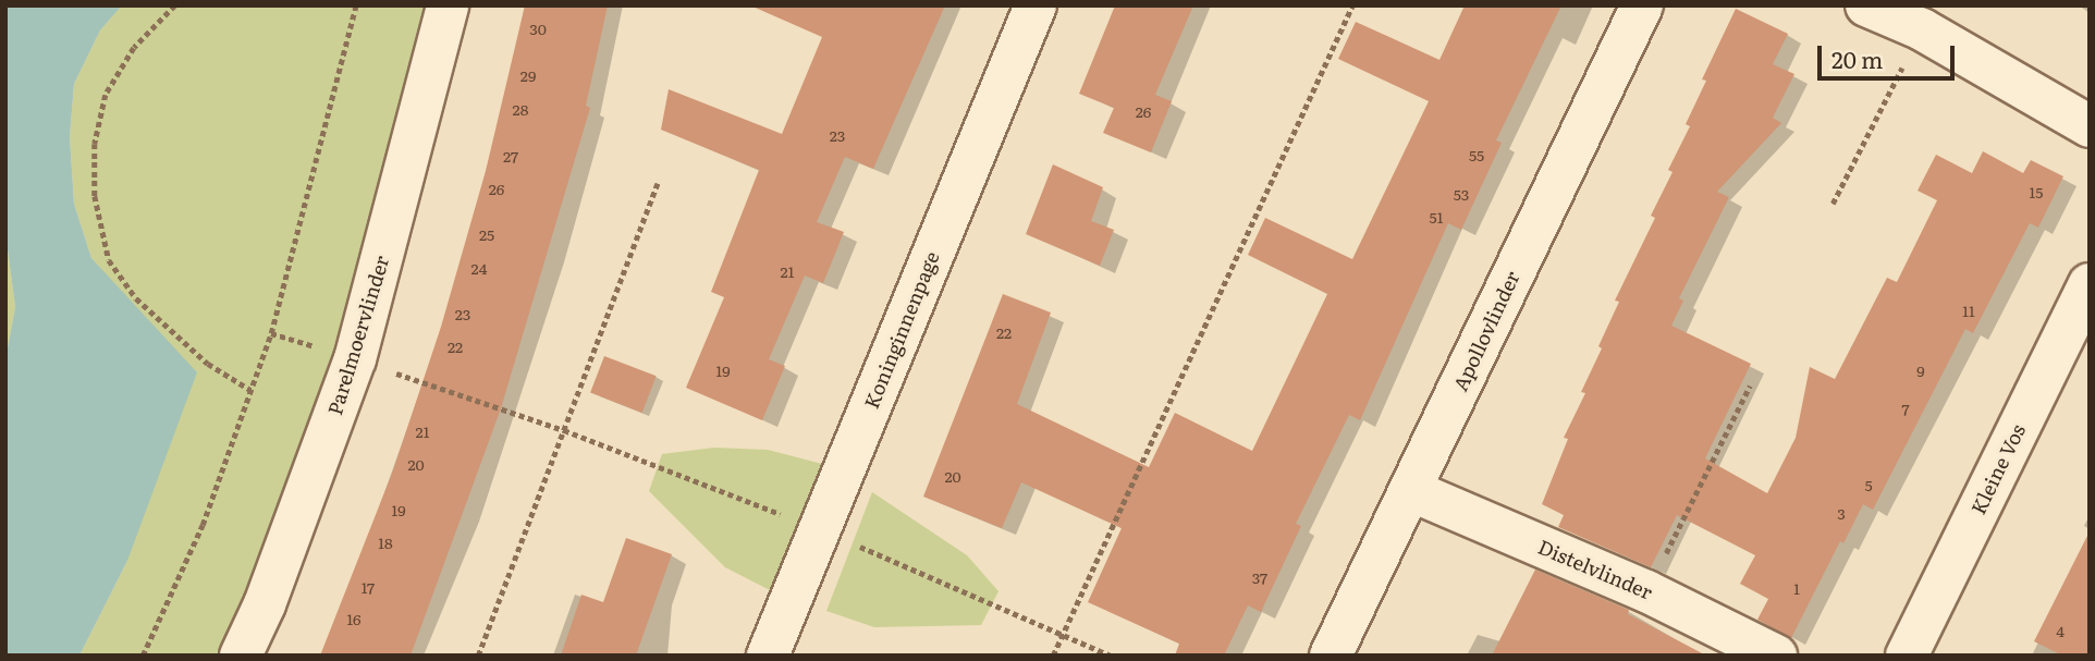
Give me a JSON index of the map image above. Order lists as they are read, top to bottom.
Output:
{
  "streets": {
    "street": [
      "Koninginnenpage",
      "Apollovlinder",
      "Parelmoervlinder",
      "Kleine Vos",
      "Distelvlinder"
    ]
  },
  "crossings": [
    ["Apollovlinder", "Distelvlinder"]
  ],
  "house_numbers": [
    "30",
    "29",
    "28",
    "26",
    "23",
    "55",
    "27",
    "26",
    "15",
    "53",
    "51",
    "25",
    "24",
    "21",
    "11",
    "23",
    "22",
    "22",
    "19",
    "9",
    "7",
    "21",
    "20",
    "20",
    "5",
    "19",
    "3",
    "18",
    "37",
    "17",
    "1",
    "16",
    "4"
  ],
  "scale_bar": "20 m"
}
